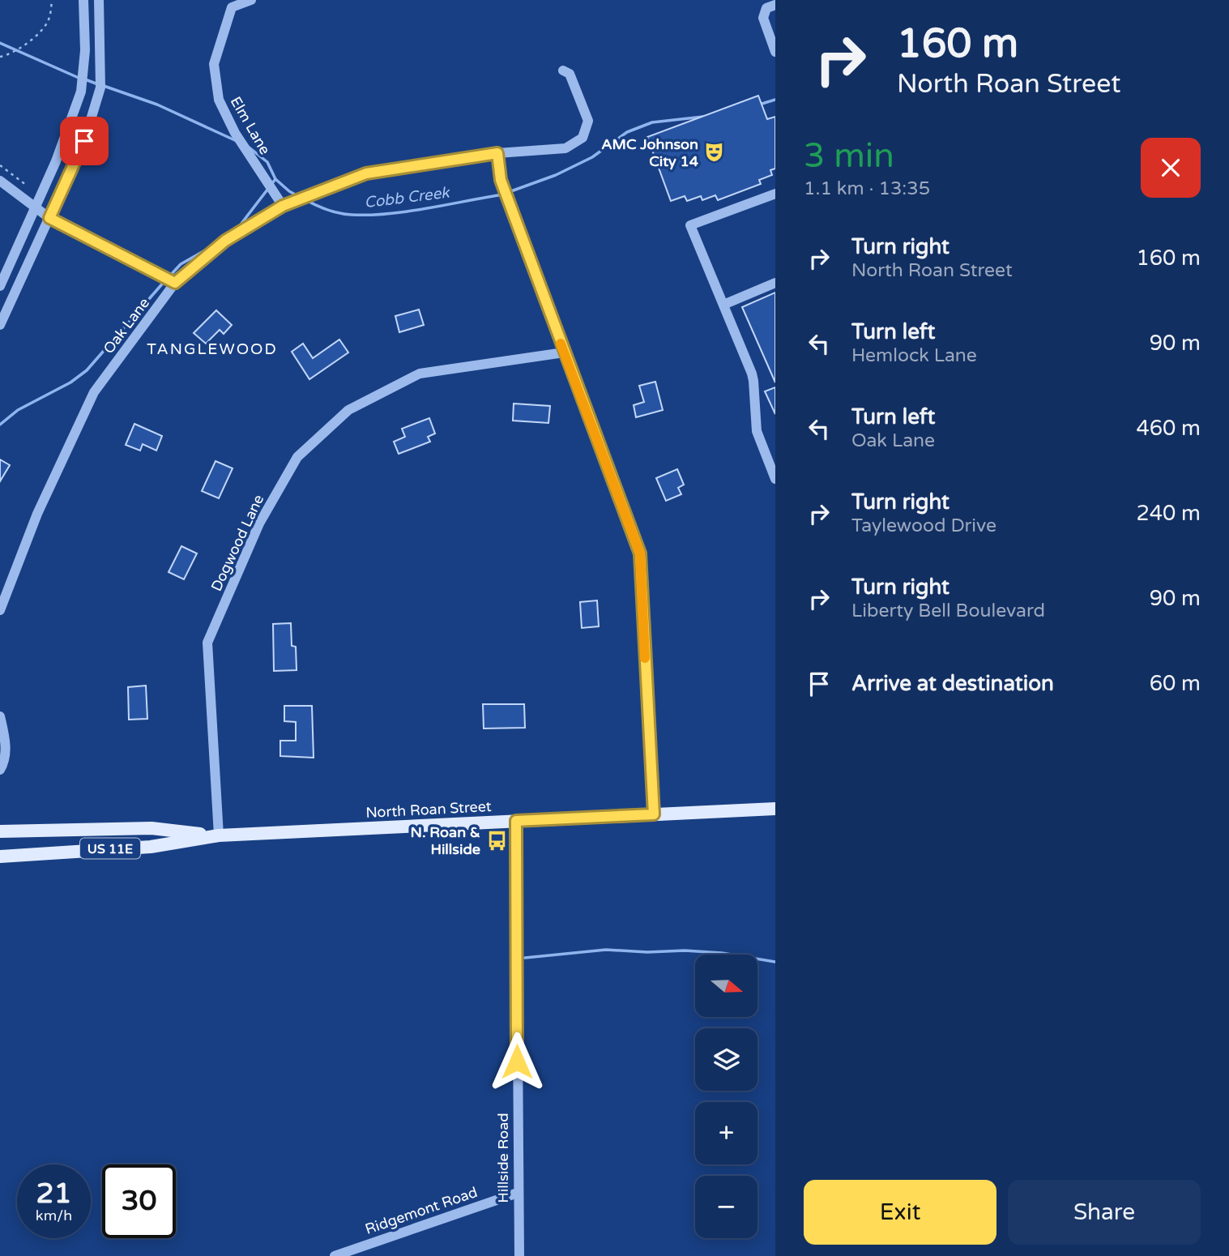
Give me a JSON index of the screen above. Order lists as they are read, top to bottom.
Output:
{
  "streets": {
    "main road": ["North Roan Street", "US 11E"],
    "street": [
      "Elm Lane",
      "Oak Lane",
      "Dogwood Lane",
      "Hillside Road",
      "Ridgemont Road"
    ]
  },
  "crossings": [
    ["Elm Lane", "Oak Lane"],
    ["Dogwood Lane", "North Roan Street"],
    ["North Roan Street", "Hillside Road"],
    ["Hillside Road", "Ridgemont Road"]
  ],
  "districts": ["TANGLEWOOD"],
  "water": ["Cobb Creek"],
  "places": {
    "theatre": ["AMC Johnson City 14"],
    "bus stop": ["N. Roan & Hillside"]
  },
  "north": "right",
  "page": {
    "turn": ["160 m", "North Roan Street"],
    "heading": ["3 min", "1.1 km · 13:35"],
    "list": [
      {
        "name": "Turn right",
        "note": "North Roan Street",
        "value": "160 m"
      },
      {
        "name": "Turn left",
        "note": "Hemlock Lane",
        "value": "90 m"
      },
      {
        "name": "Turn left",
        "note": "Oak Lane",
        "value": "460 m"
      },
      {
        "name": "Turn right",
        "note": "Taylewood Drive",
        "value": "240 m"
      },
      {
        "name": "Turn right",
        "note": "Liberty Bell Boulevard",
        "value": "90 m"
      },
      {
        "name": "Arrive at destination",
        "value": "60 m"
      }
    ],
    "map_buttons": ["+", "−"],
    "speed": "21 km/h",
    "limit": "30",
    "buttons": ["Exit", "Share"]
  }
}
